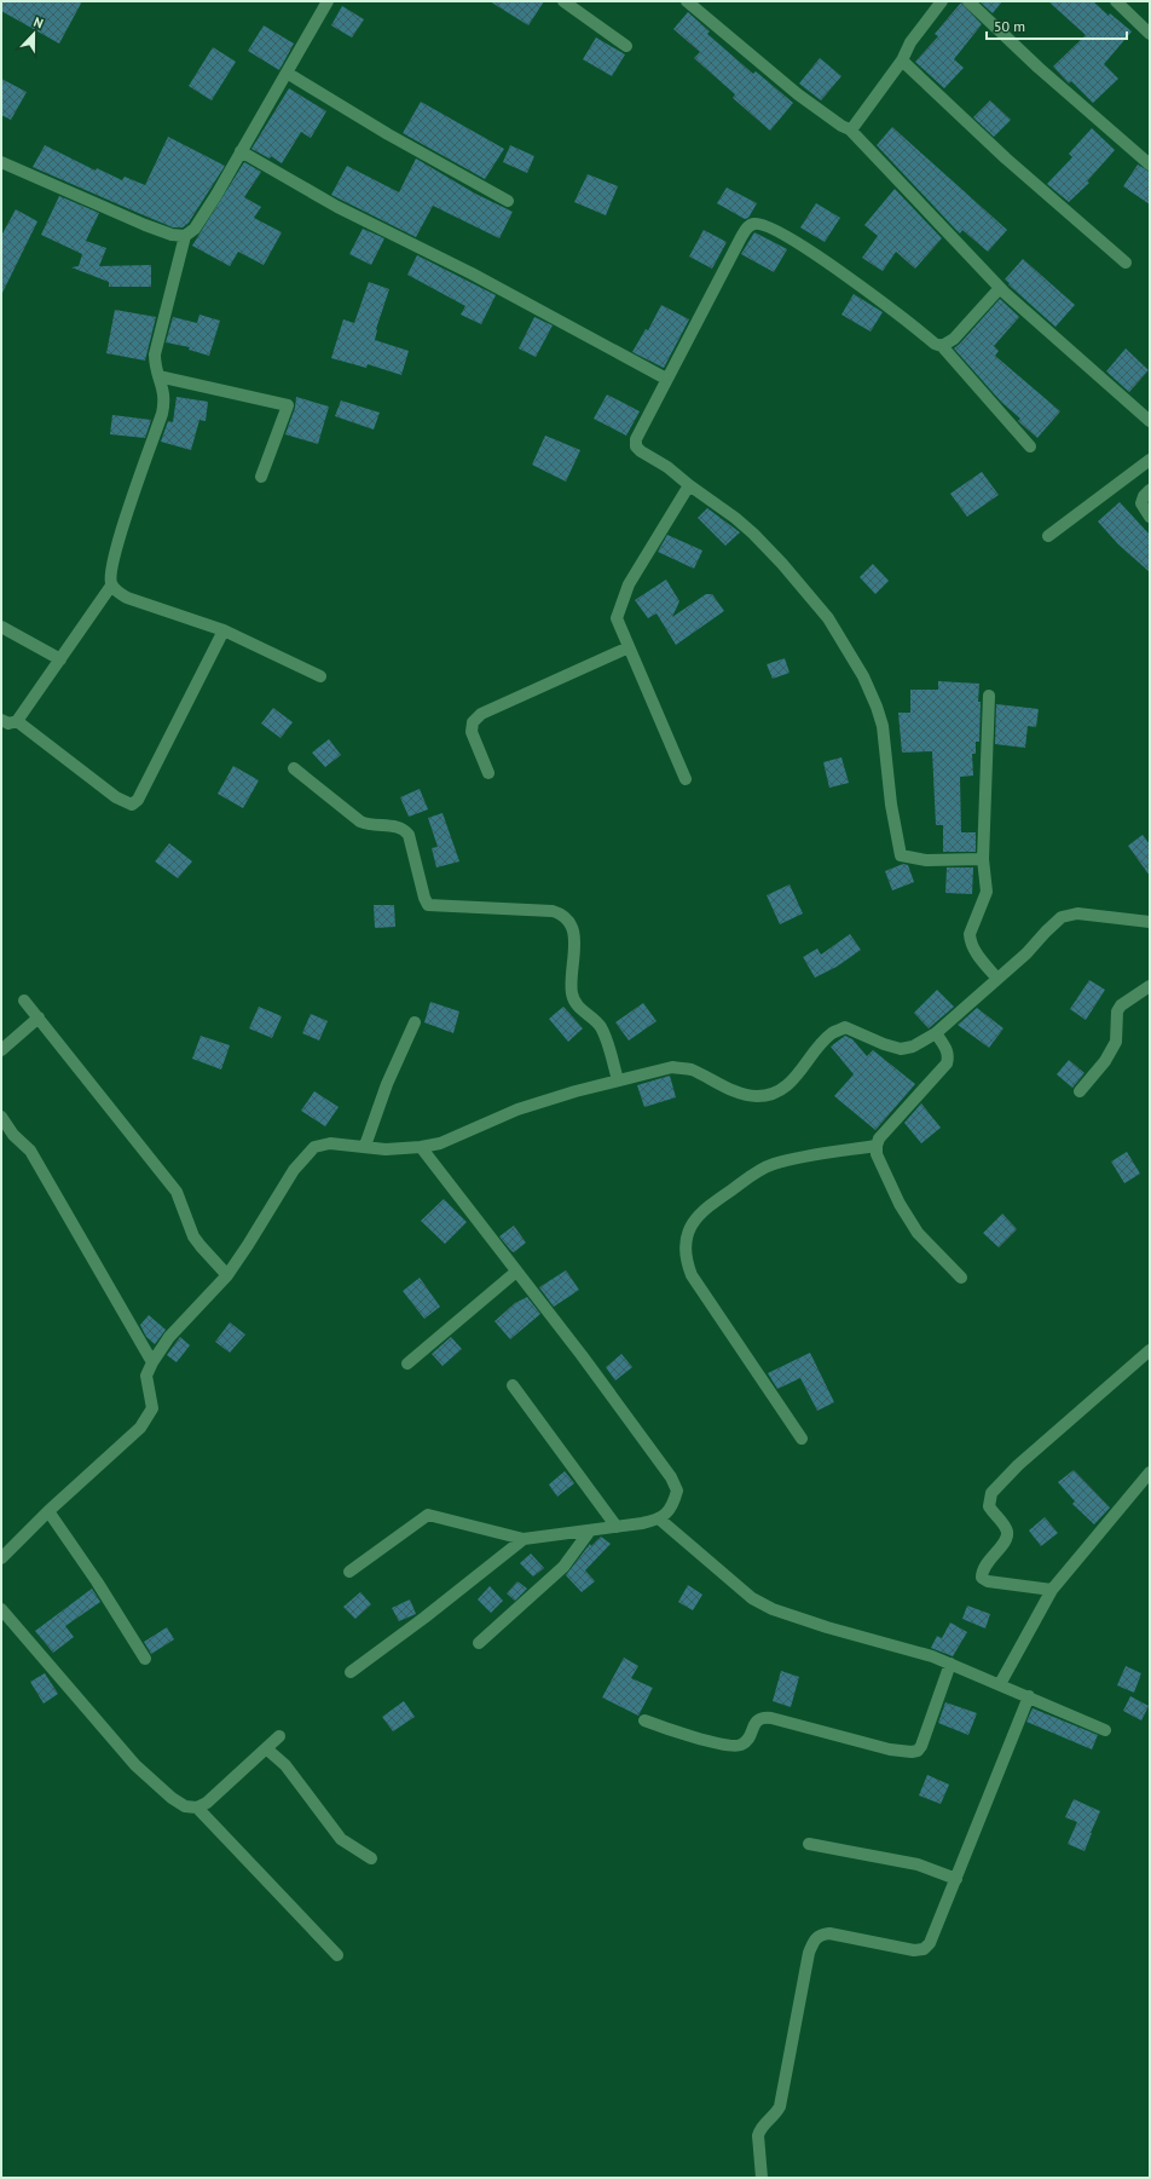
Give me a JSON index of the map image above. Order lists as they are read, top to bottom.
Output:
{
  "scale_bar": "50 m",
  "north": "top"
}
